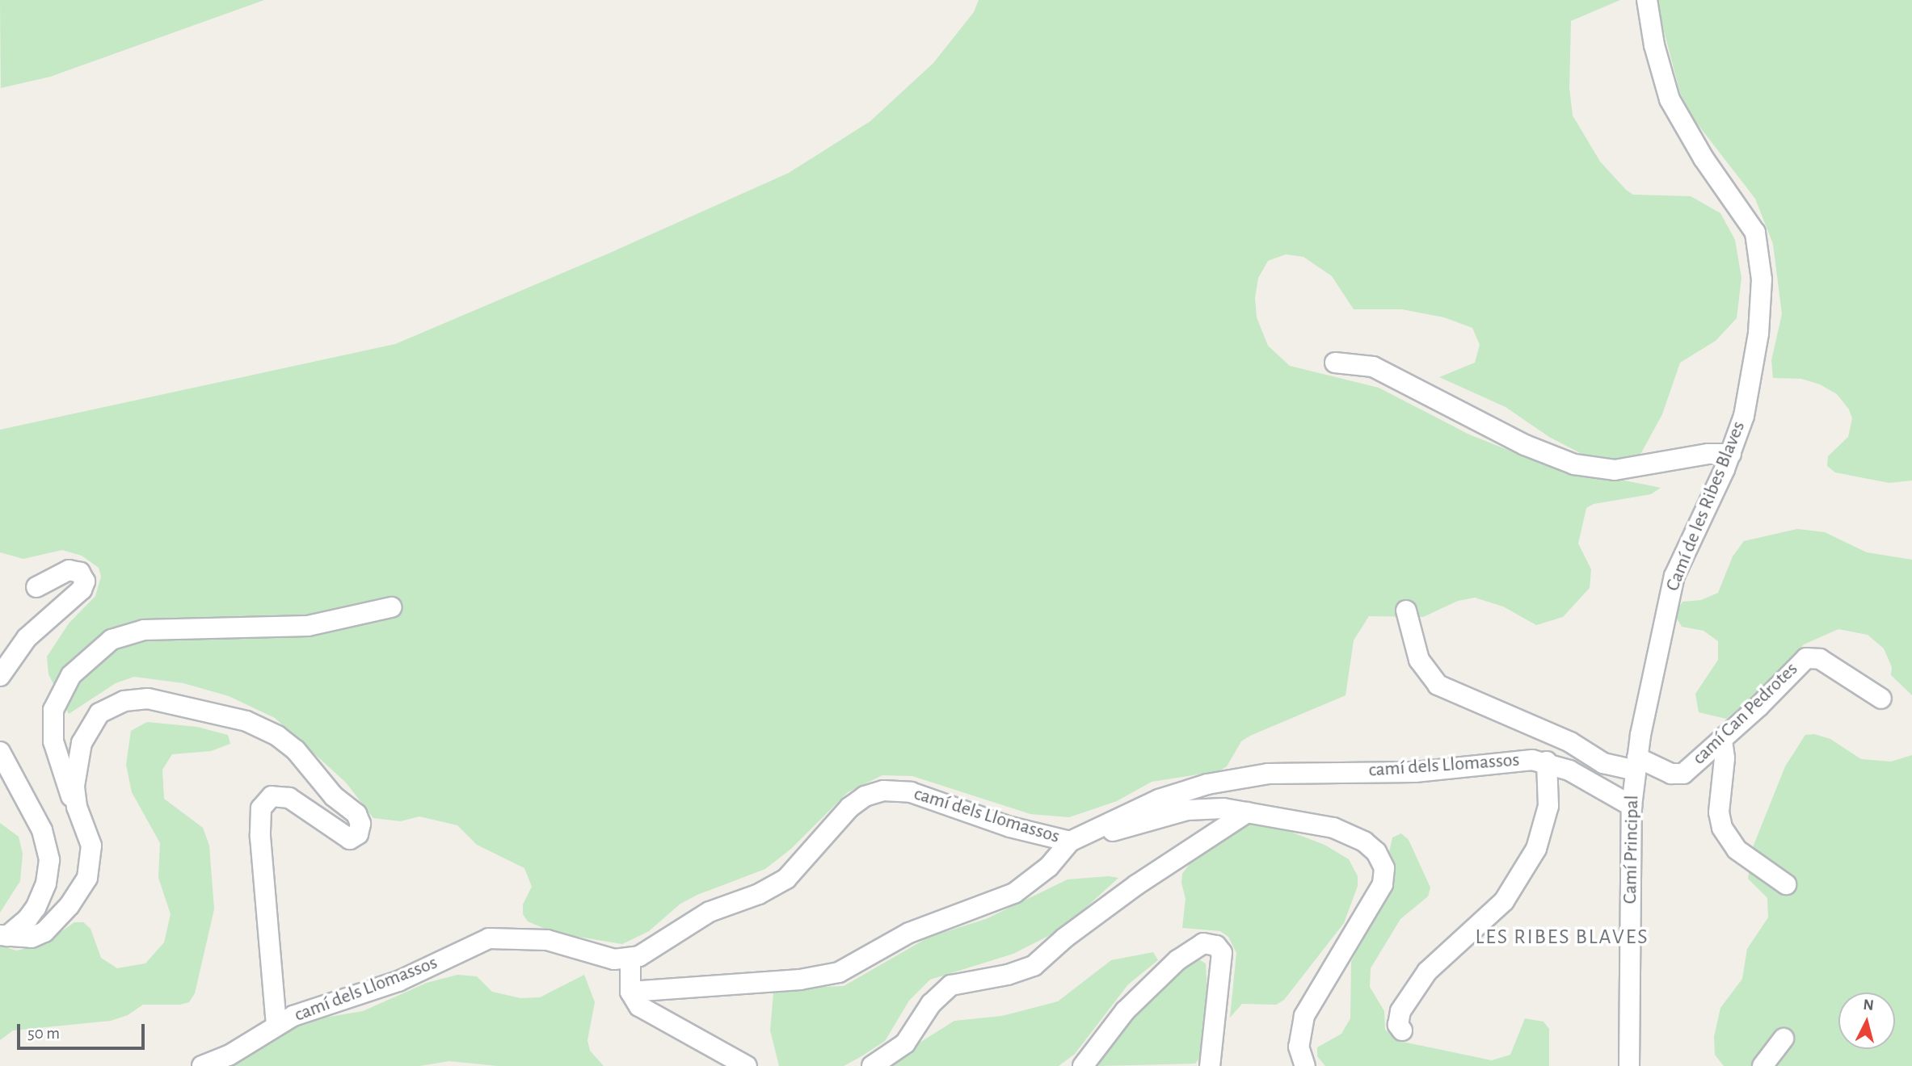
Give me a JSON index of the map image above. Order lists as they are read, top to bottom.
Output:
{
  "streets": {
    "street": [
      "Camí de les Ribes Blaves",
      "camí Can Pedrotes",
      "camí dels Llomassos",
      "Camí Principal"
    ]
  },
  "crossings": [
    ["Camí de les Ribes Blaves", "Camí Principal"],
    ["camí Can Pedrotes", "Camí Principal"],
    ["camí dels Llomassos", "Camí Principal"]
  ],
  "districts": ["LES RIBES BLAVES"],
  "scale_bar": "50 m",
  "north": "top"
}
